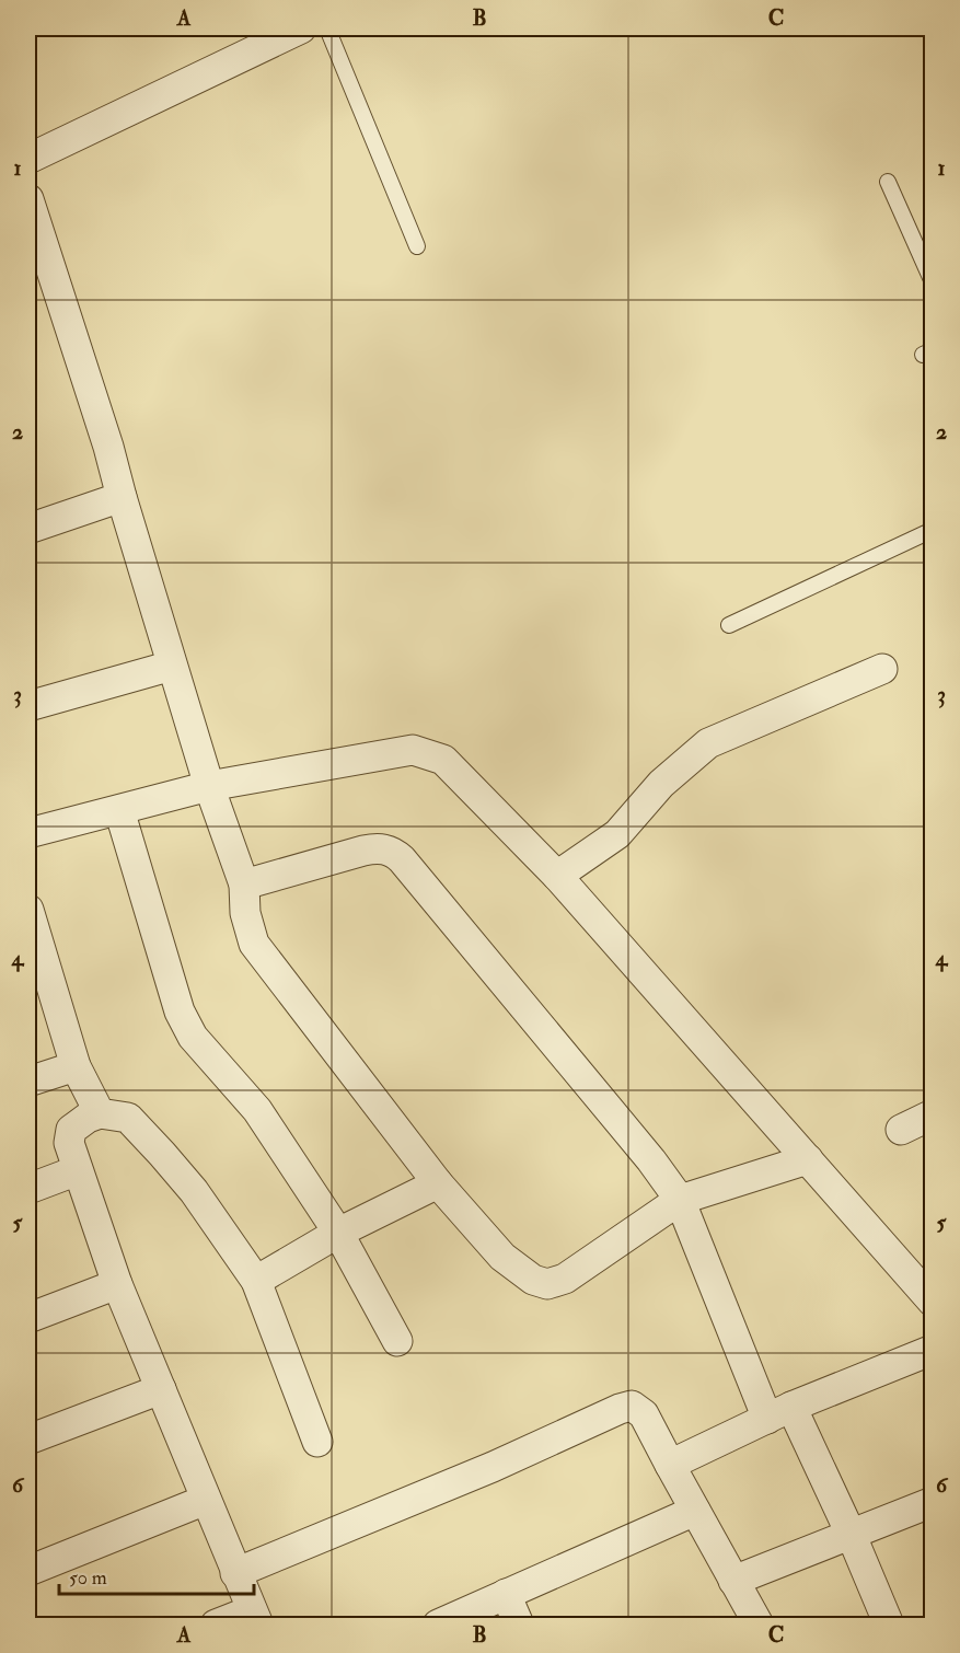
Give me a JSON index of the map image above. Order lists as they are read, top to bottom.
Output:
{
  "scale_bar": "50 m",
  "grid": {
    "columns": ["A", "B", "C"],
    "rows": [
      "1",
      "2",
      "3",
      "4",
      "5",
      "6"
    ]
  }
}
